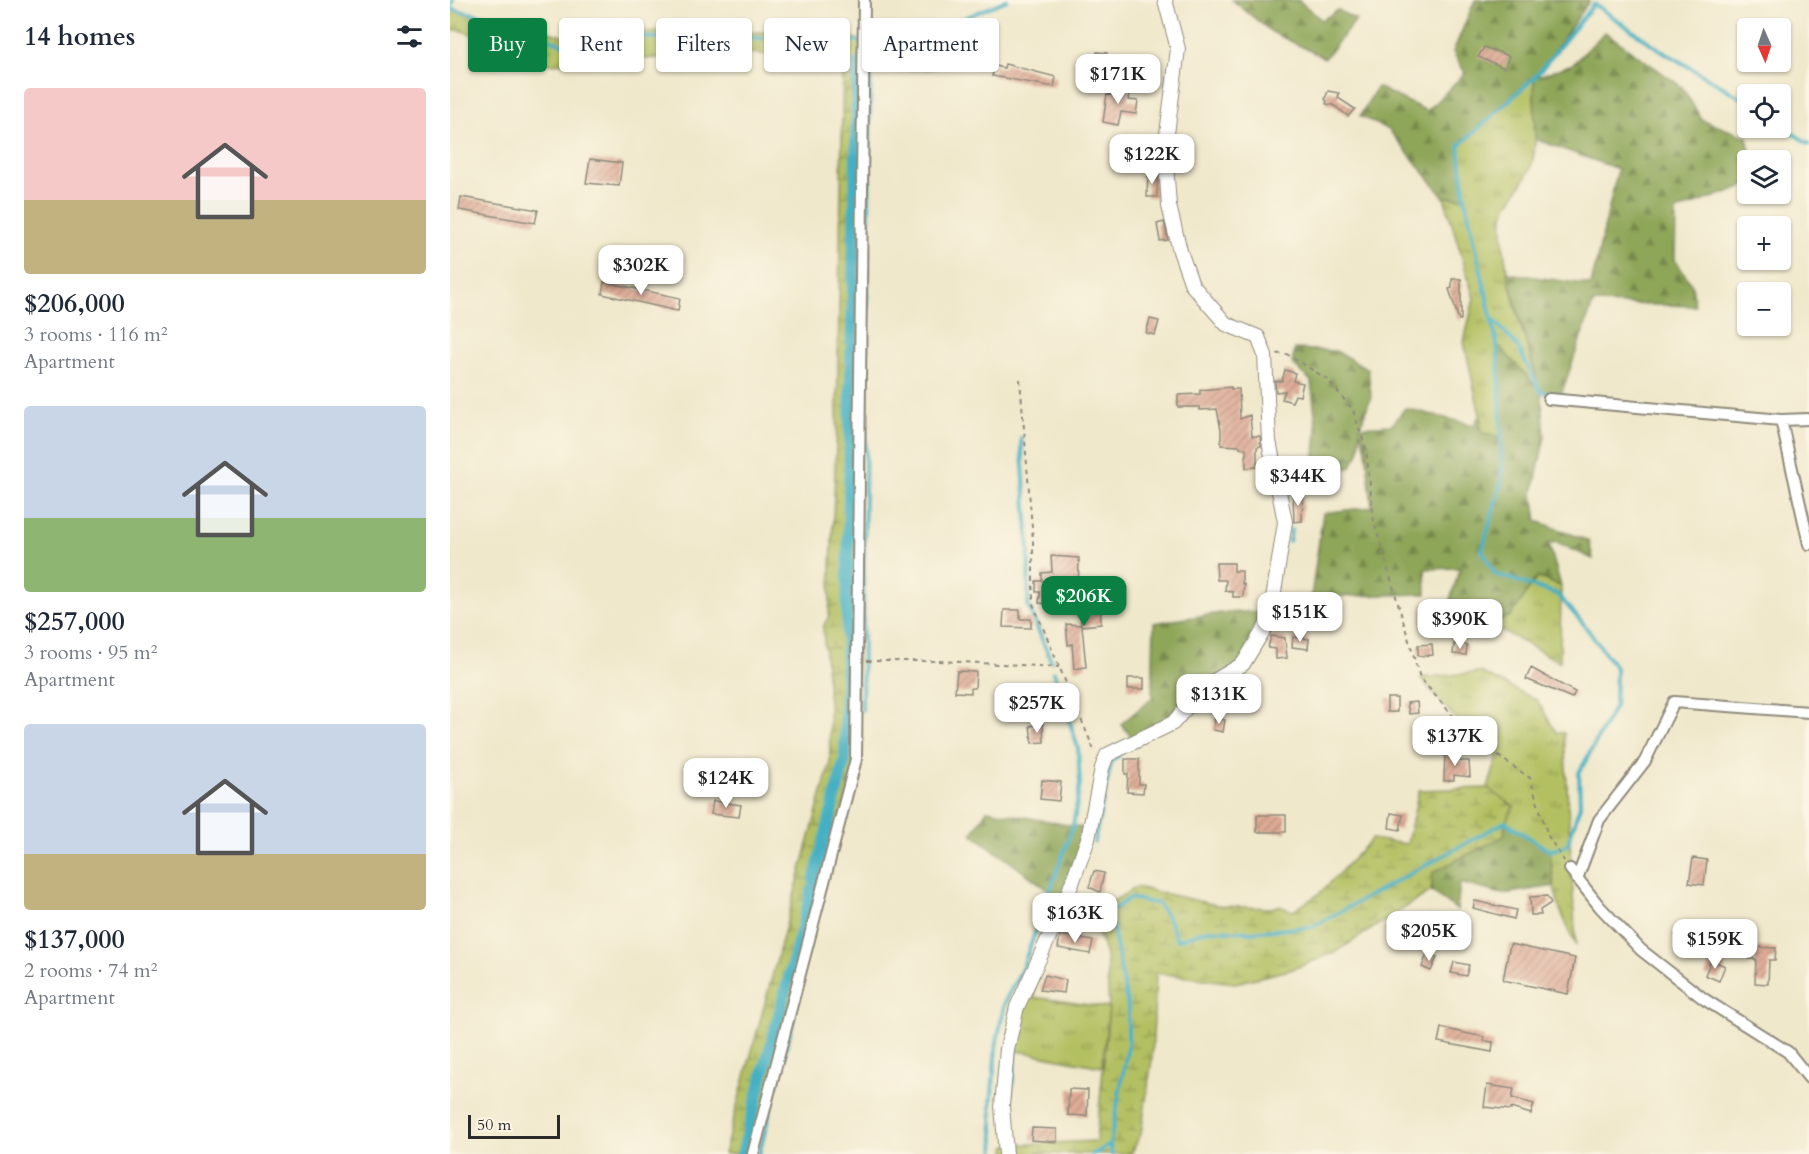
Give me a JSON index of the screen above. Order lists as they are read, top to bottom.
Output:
{
  "scale_bar": "50 m",
  "north": "bottom",
  "page": {
    "heading": "14 homes",
    "map_buttons": ["+", "−"],
    "chip": [
      "Buy",
      "Rent",
      "Filters",
      "New",
      "Apartment"
    ],
    "price": [
      "$171K",
      "$122K",
      "$302K",
      "$344K",
      "$206K",
      "$151K",
      "$390K",
      "$131K",
      "$257K",
      "$137K",
      "$124K",
      "$163K",
      "$205K",
      "$159K"
    ],
    "list": [
      {
        "name": "$206,000",
        "note": "3 rooms · 116 m² · Apartment"
      },
      {
        "name": "$257,000",
        "note": "3 rooms · 95 m² · Apartment"
      },
      {
        "name": "$137,000",
        "note": "2 rooms · 74 m² · Apartment"
      }
    ],
    "scale": "50 m"
  }
}
